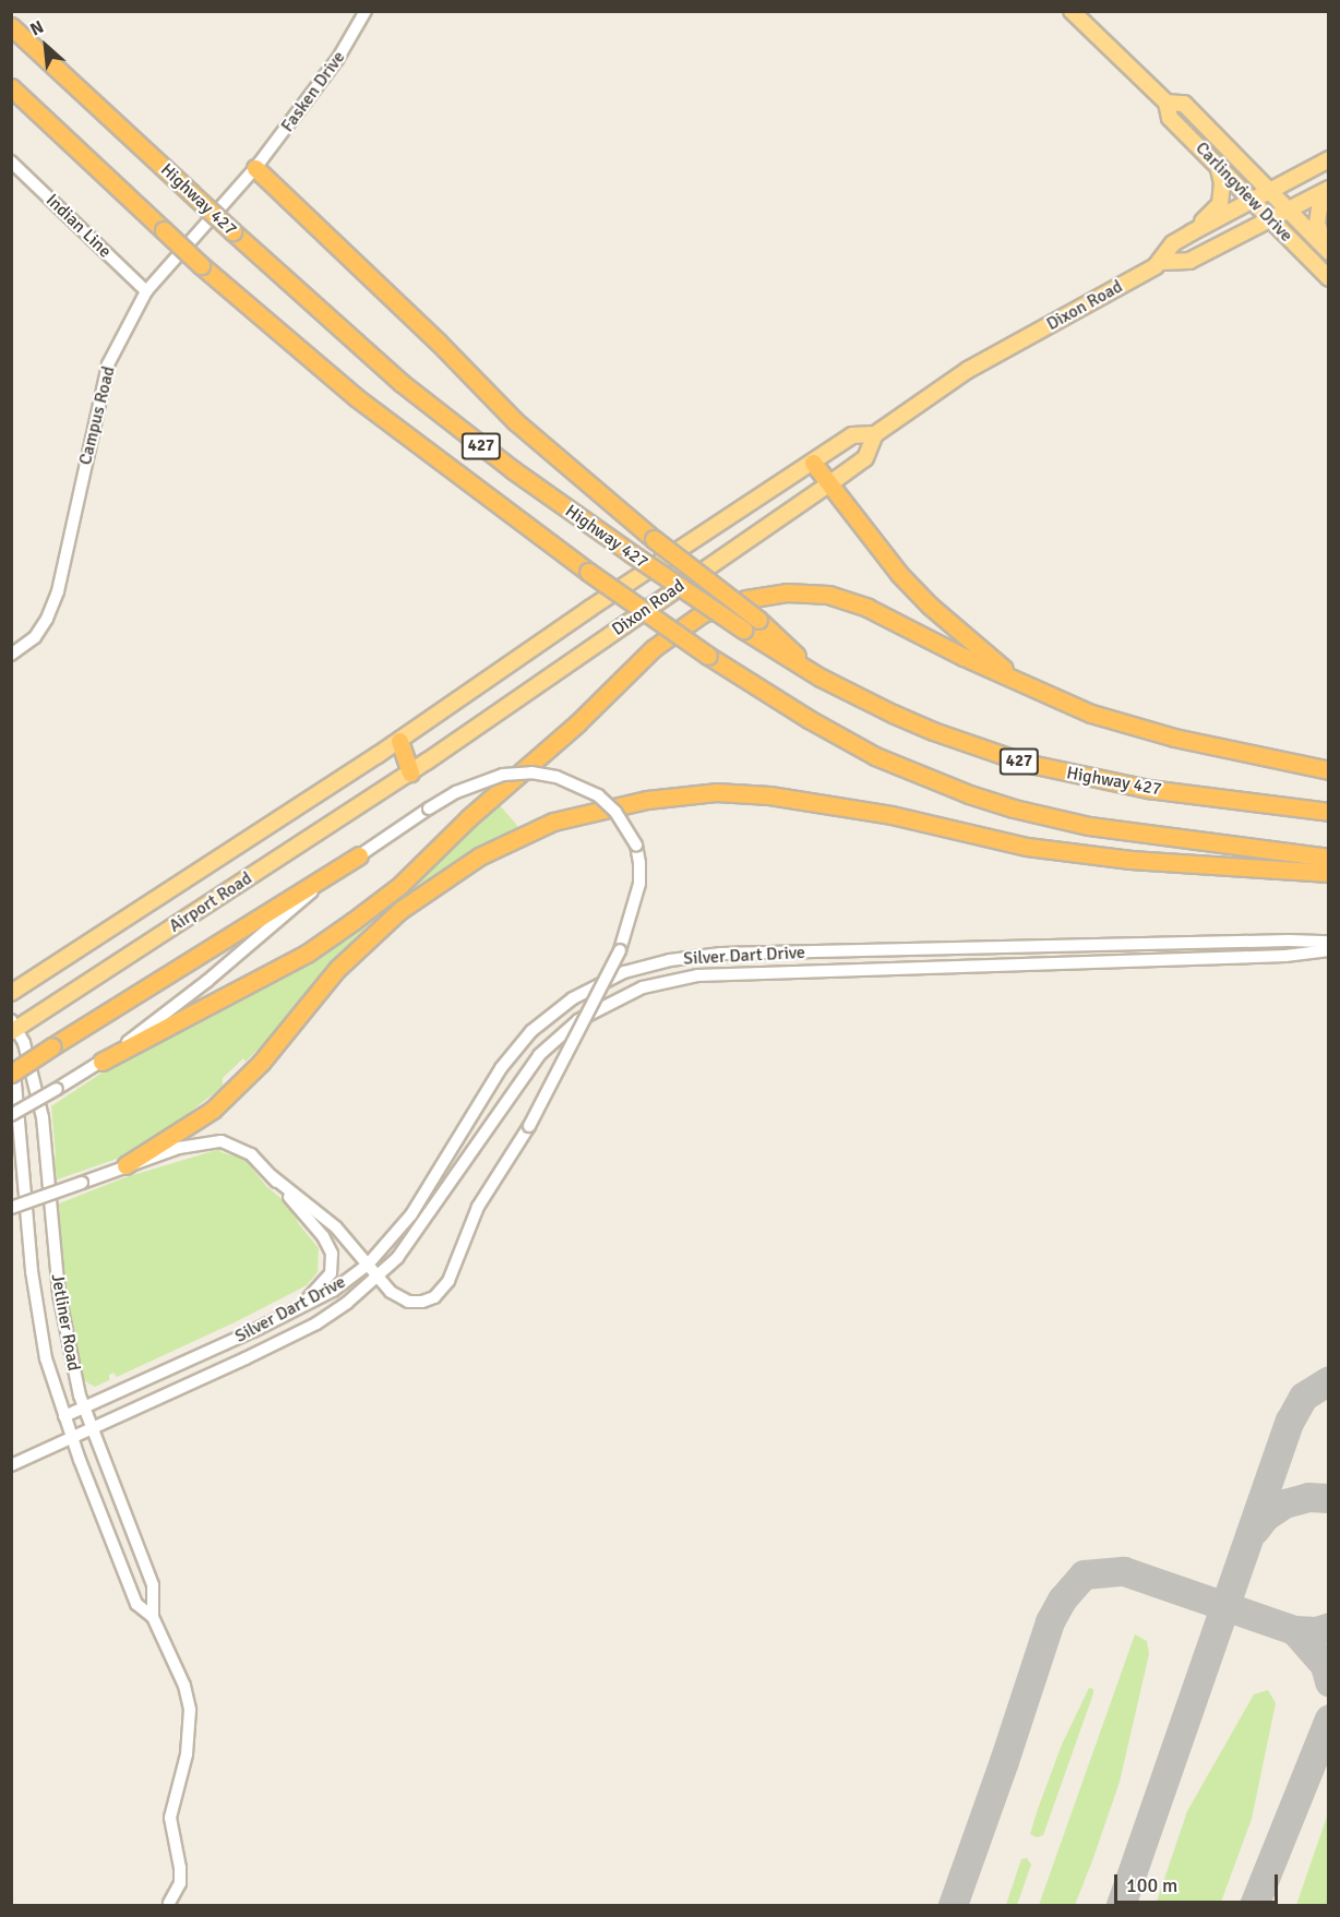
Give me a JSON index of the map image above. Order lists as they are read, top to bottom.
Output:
{
  "streets": {
    "highway": ["Highway 427", "427"],
    "main road": ["Carlingview Drive", "Dixon Road", "Airport Road"],
    "street": [
      "Fasken Drive",
      "Indian Line",
      "Campus Road",
      "Silver Dart Drive",
      "Jetliner Road"
    ]
  },
  "crossings": [
    ["Fasken Drive", "Campus Road"],
    ["Carlingview Drive", "Dixon Road"],
    ["Indian Line", "Campus Road"],
    ["Dixon Road", "Airport Road"],
    ["Airport Road", "Jetliner Road"],
    ["Silver Dart Drive", "Jetliner Road"]
  ],
  "scale_bar": "100 m",
  "north": "top left"
}
